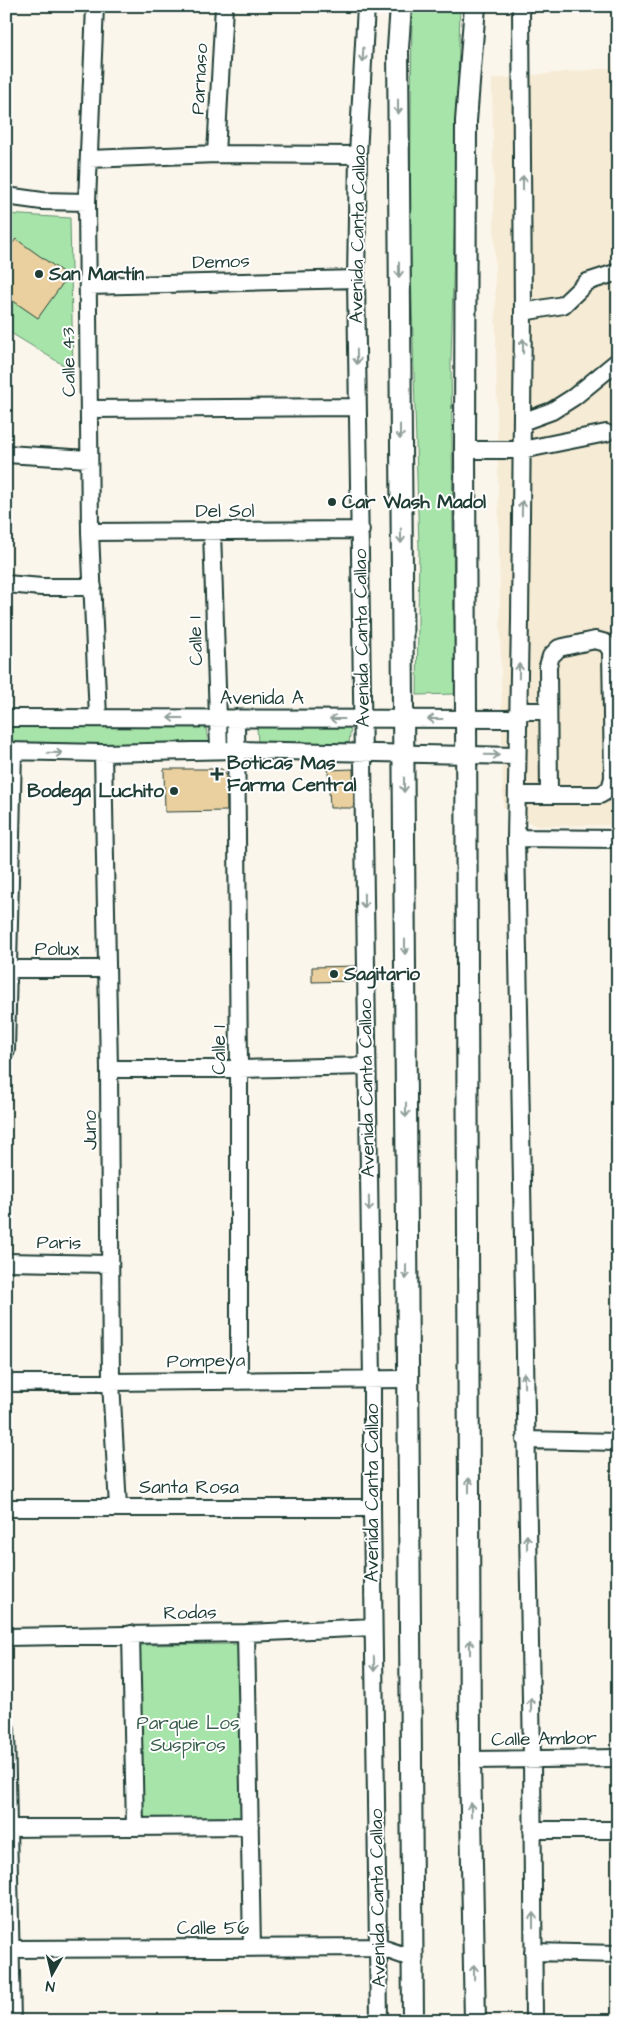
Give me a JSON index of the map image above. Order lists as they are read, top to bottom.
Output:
{
  "streets": {
    "main road": ["Avenida Canta Callao"],
    "street": [
      "Parnaso",
      "Demos",
      "Calle 43",
      "Del Sol",
      "Calle 1",
      "Avenida A",
      "Polux",
      "Juno",
      "Paris",
      "Pompeya",
      "Santa Rosa",
      "Rodas",
      "Calle Ambor",
      "Calle 56"
    ]
  },
  "crossings": [
    ["Avenida Canta Callao", "Demos"],
    ["Avenida Canta Callao", "Del Sol"],
    ["Avenida Canta Callao", "Avenida A"],
    ["Avenida Canta Callao", "Pompeya"],
    ["Avenida Canta Callao", "Santa Rosa"],
    ["Avenida Canta Callao", "Rodas"],
    ["Avenida Canta Callao", "Calle 56"],
    ["Demos", "Calle 43"],
    ["Calle 43", "Del Sol"],
    ["Calle 43", "Avenida A"],
    ["Del Sol", "Calle 1"],
    ["Calle 1", "Avenida A"],
    ["Calle 1", "Pompeya"],
    ["Polux", "Juno"],
    ["Juno", "Paris"],
    ["Juno", "Pompeya"],
    ["Juno", "Santa Rosa"]
  ],
  "parks": ["Parque Los Suspiros"],
  "places": {
    "other": [
      "San Martín",
      "Car Wash Madol",
      "Bodega Luchito",
      "Sagitario"
    ],
    "health": ["Boticas Mas Farma Central"]
  },
  "north": "bottom"
}
